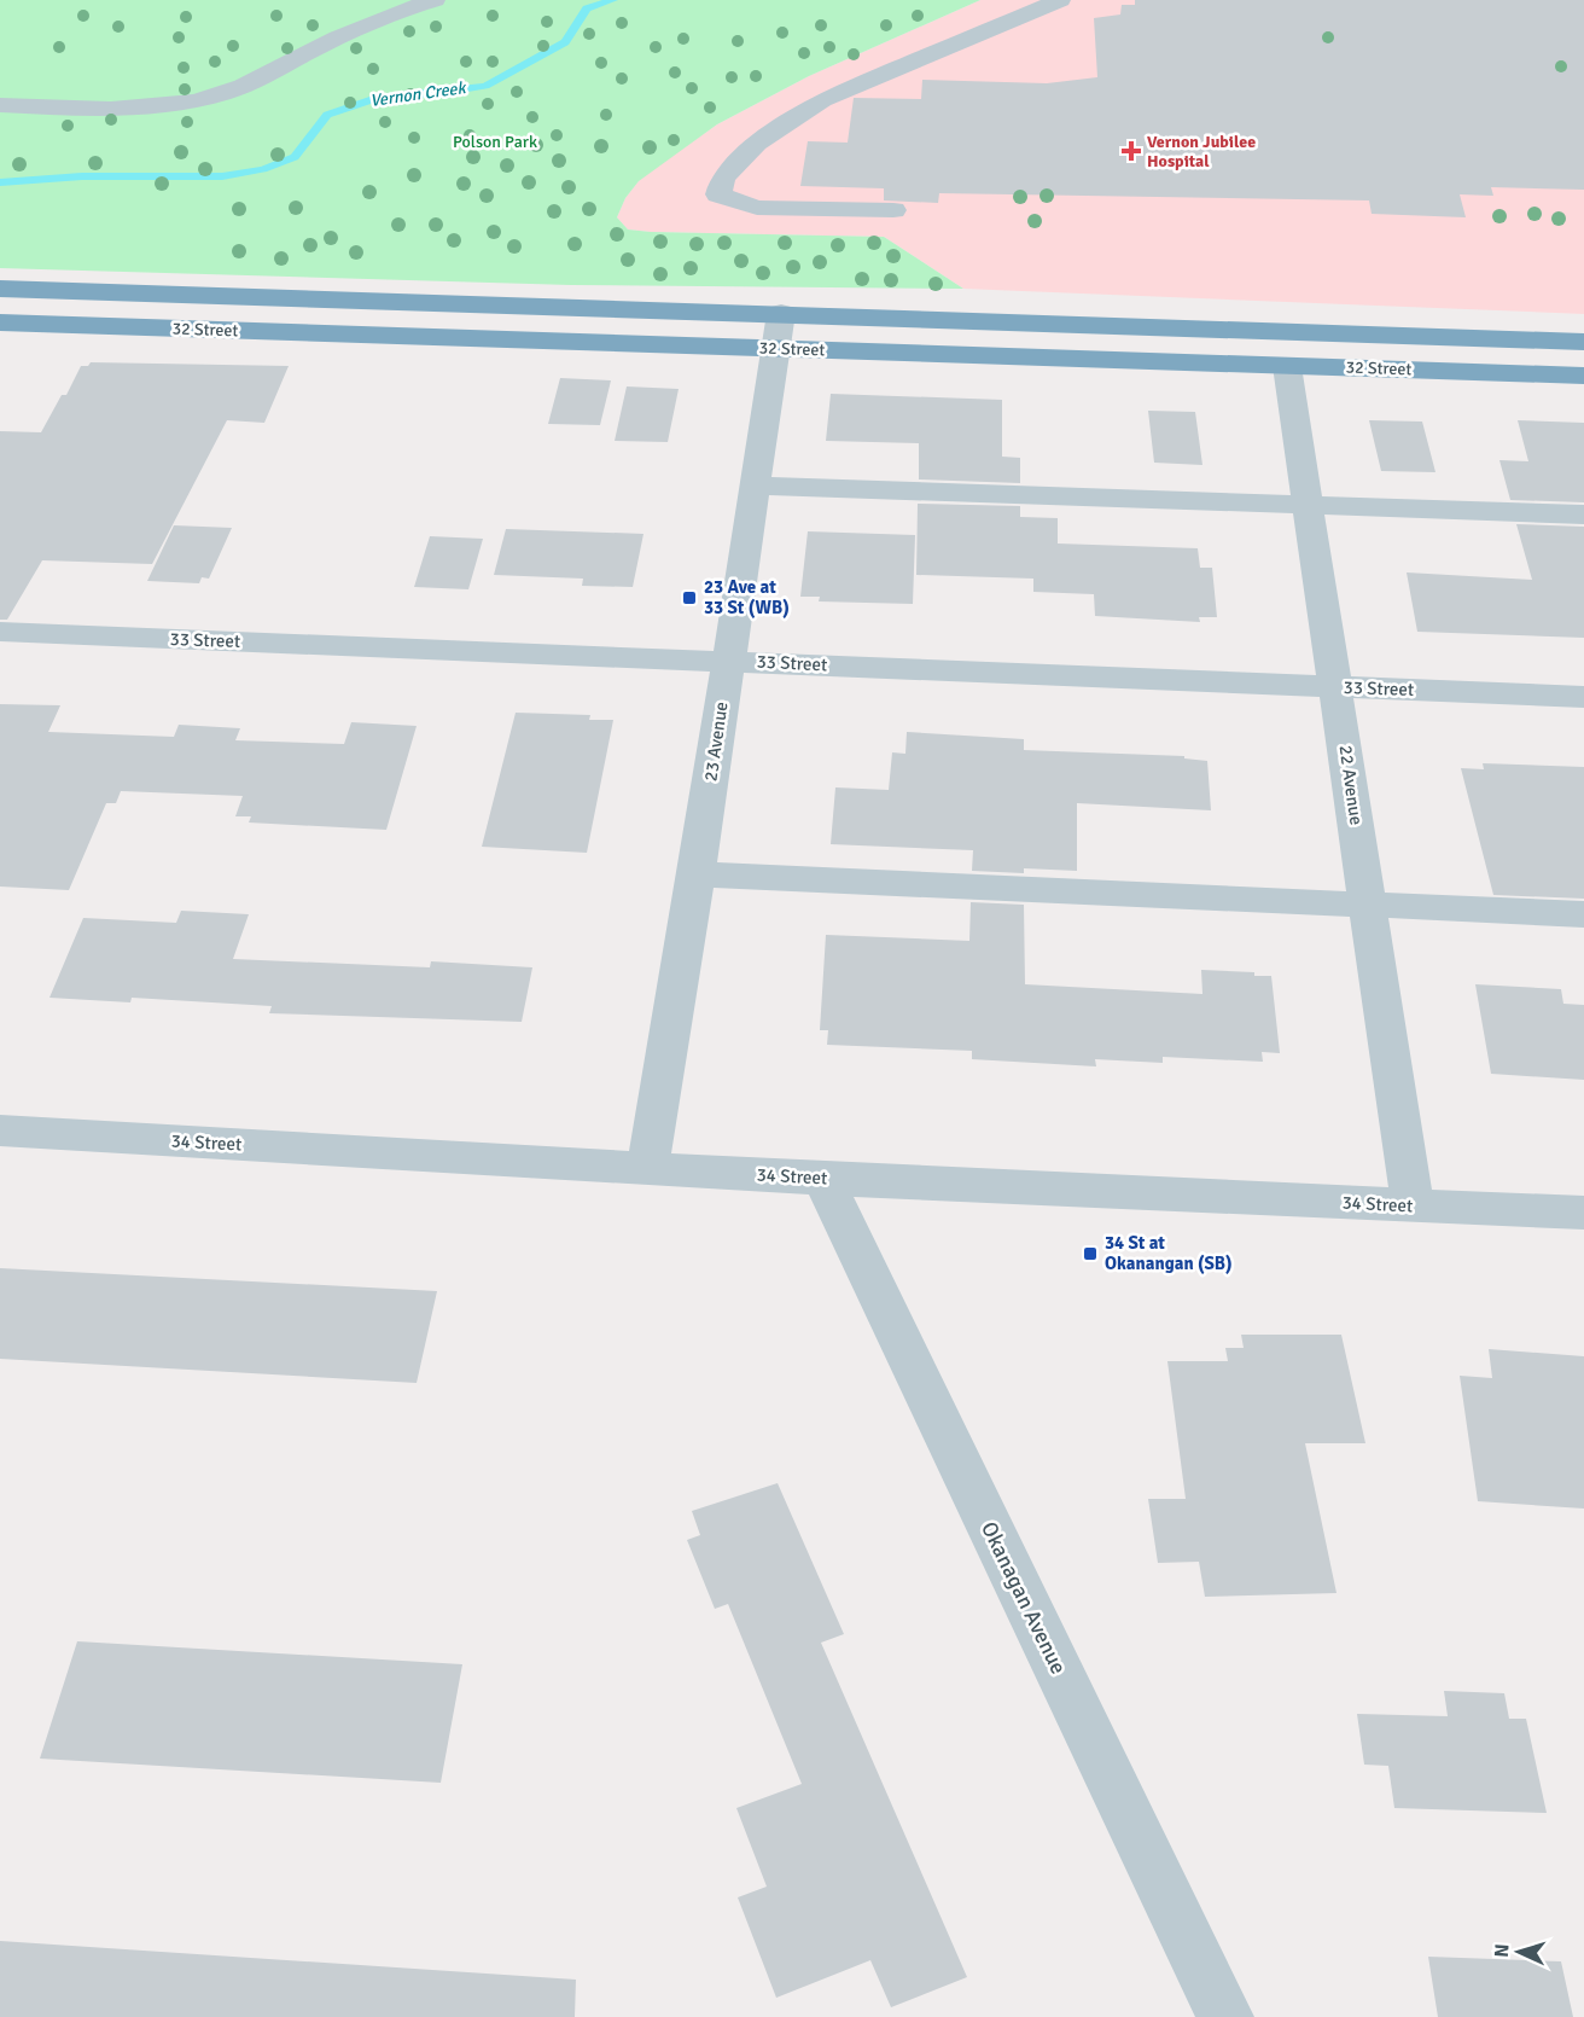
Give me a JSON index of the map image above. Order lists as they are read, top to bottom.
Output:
{
  "streets": {
    "highway": ["32 Street"],
    "street": [
      "33 Street",
      "23 Avenue",
      "22 Avenue",
      "34 Street",
      "Okanagan Avenue"
    ]
  },
  "crossings": [
    ["32 Street", "23 Avenue"],
    ["32 Street", "22 Avenue"],
    ["33 Street", "23 Avenue"],
    ["33 Street", "22 Avenue"],
    ["23 Avenue", "34 Street"],
    ["22 Avenue", "34 Street"],
    ["34 Street", "Okanagan Avenue"]
  ],
  "water": ["Vernon Creek"],
  "parks": ["Polson Park"],
  "places": {
    "health": ["Vernon Jubilee Hospital"],
    "transit": ["23 Ave at 33 St (WB)", "34 St at Okanangan (SB)"]
  },
  "north": "left"
}
